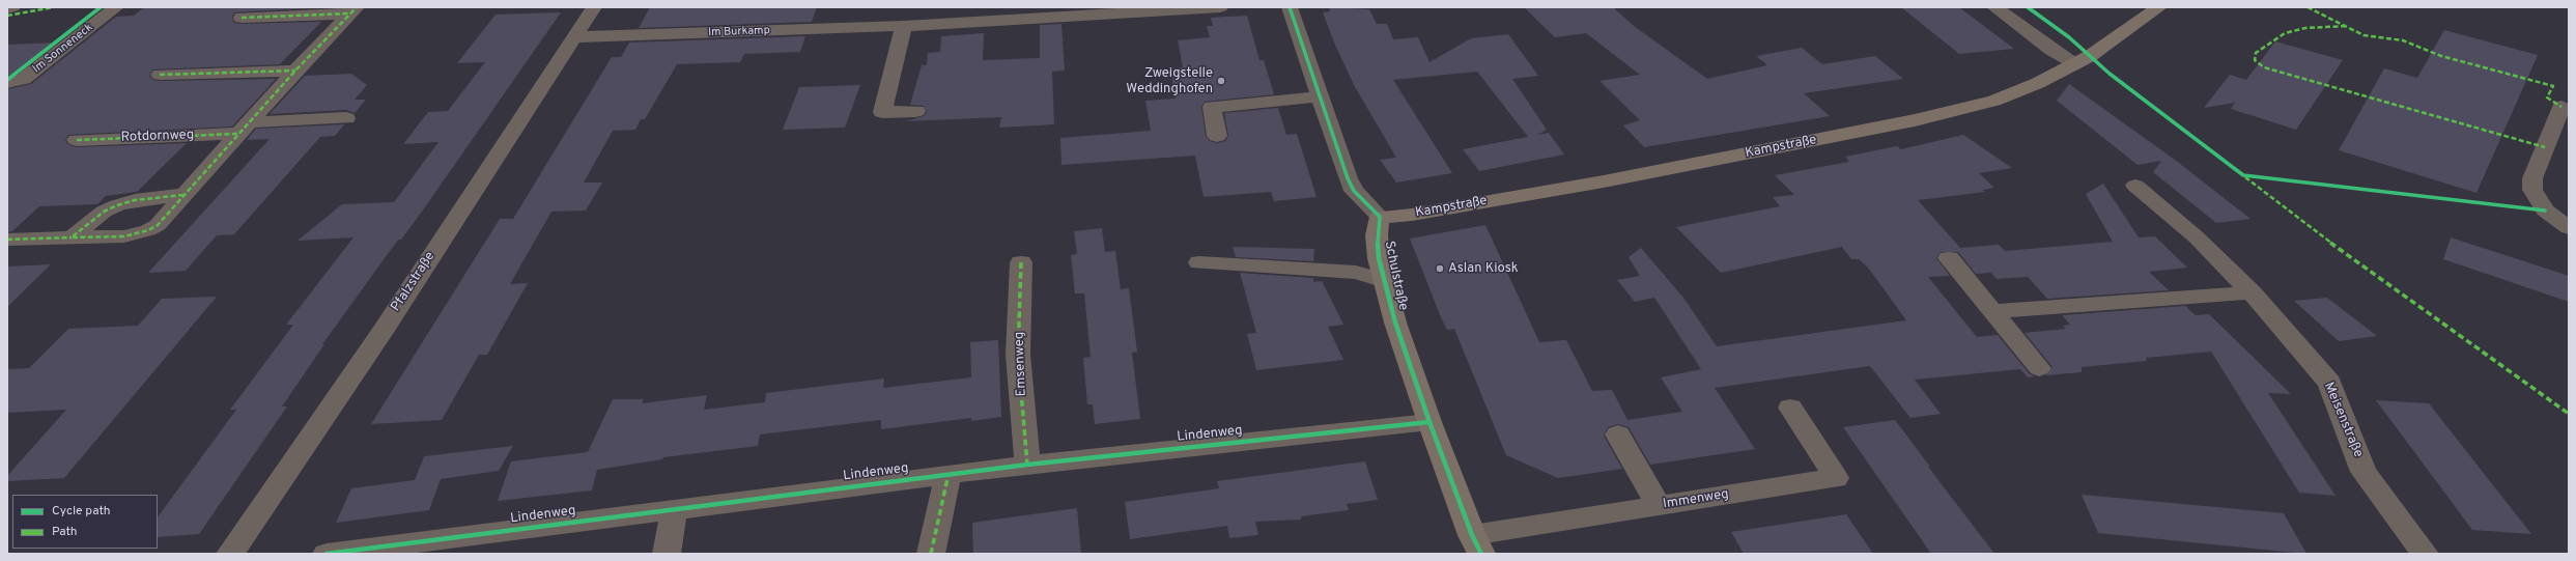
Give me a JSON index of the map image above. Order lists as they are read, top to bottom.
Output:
{
  "streets": {
    "main road": ["Kampstraße", "Schulstraße"],
    "street": [
      "Im Burkamp",
      "Im Sonneneck",
      "Rotdornweg",
      "Pfalzstraße",
      "Emsenweg",
      "Meisenstraße",
      "Lindenweg",
      "Immenweg"
    ]
  },
  "crossings": [
    ["Im Burkamp", "Pfalzstraße"],
    ["Kampstraße", "Schulstraße"],
    ["Schulstraße", "Lindenweg"],
    ["Schulstraße", "Immenweg"],
    ["Emsenweg", "Lindenweg"]
  ],
  "places": ["Zweigstelle Weddinghofen", "Aslan Kiosk"],
  "legend": ["Cycle path", "Path"]
}
